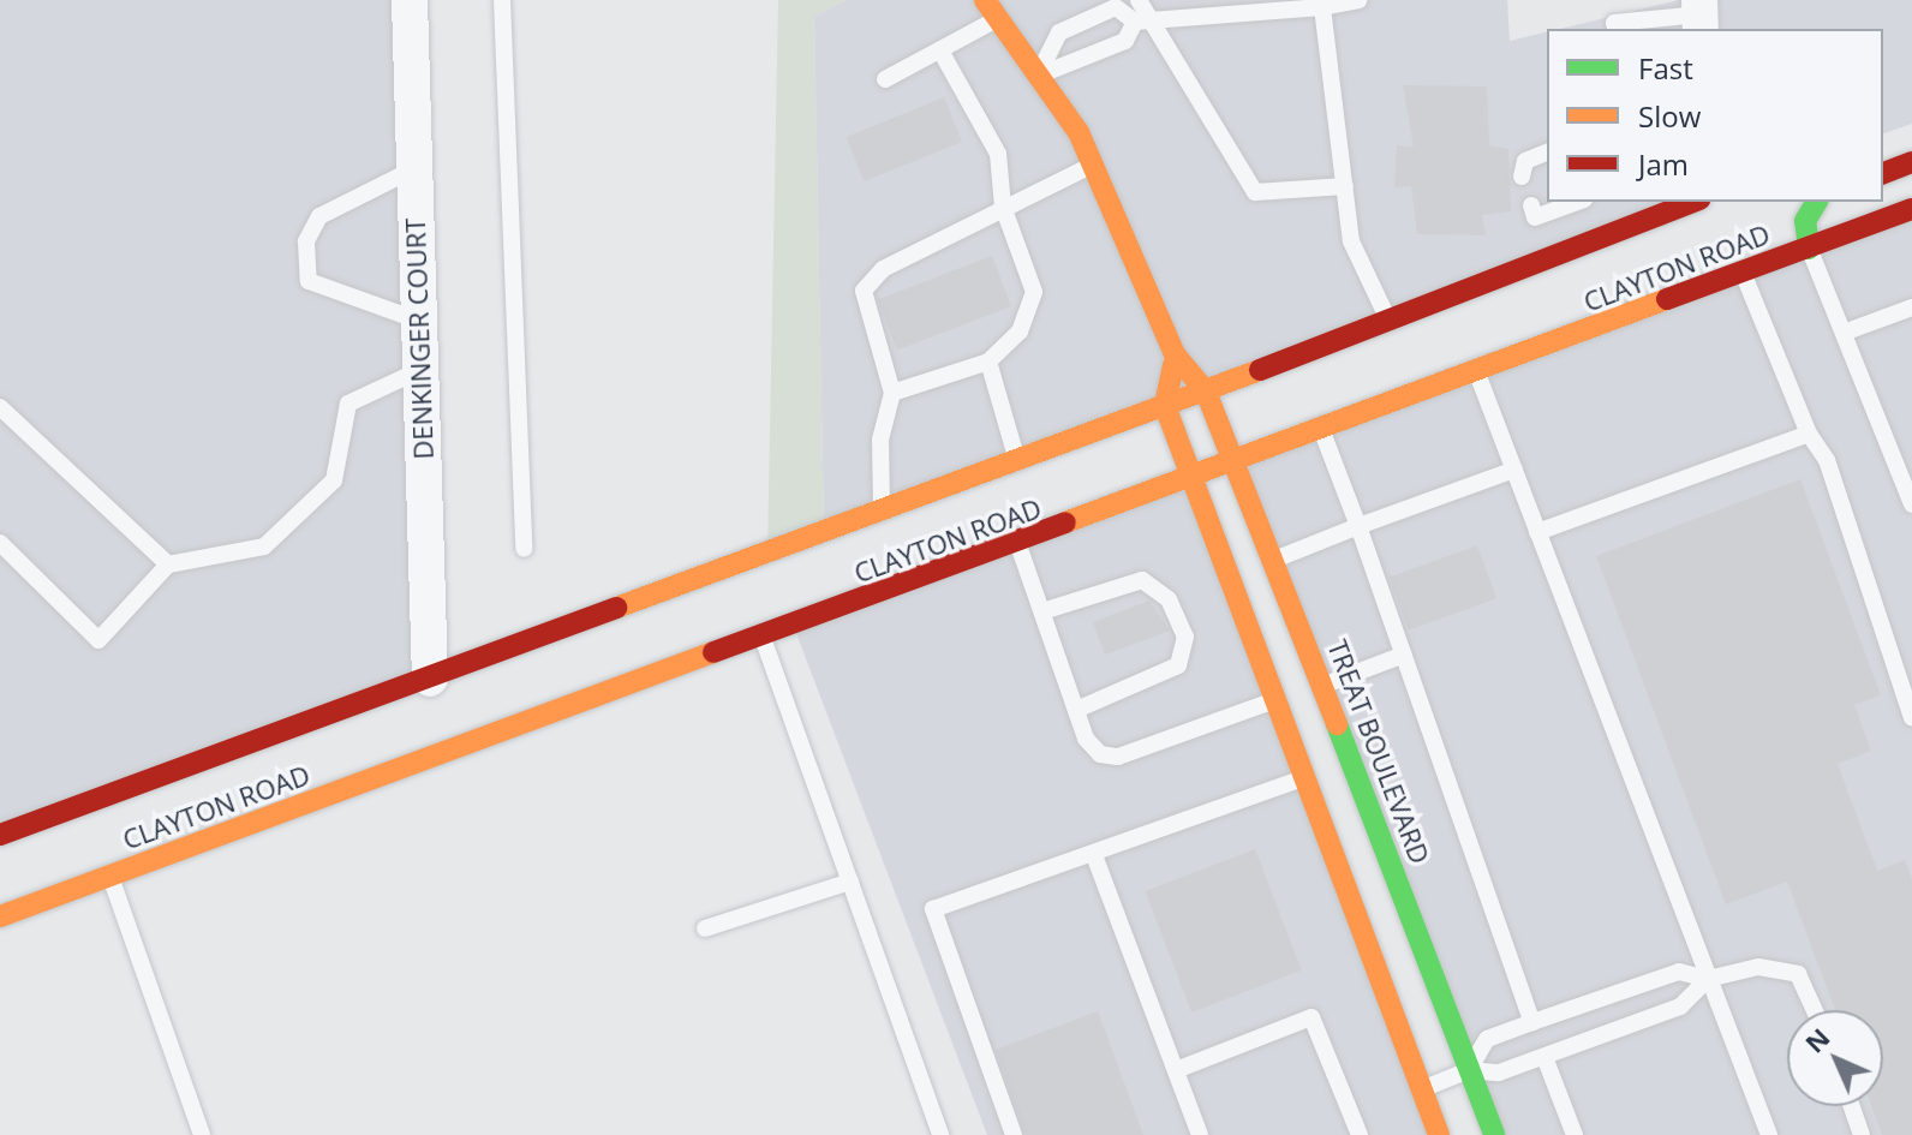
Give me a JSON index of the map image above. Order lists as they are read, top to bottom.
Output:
{
  "streets": {
    "main road": ["CLAYTON ROAD", "TREAT BOULEVARD"],
    "street": ["DENKINGER COURT"]
  },
  "crossings": [
    ["CLAYTON ROAD", "DENKINGER COURT"],
    ["CLAYTON ROAD", "TREAT BOULEVARD"]
  ],
  "legend": ["Fast", "Slow", "Jam"],
  "north": "top left"
}
